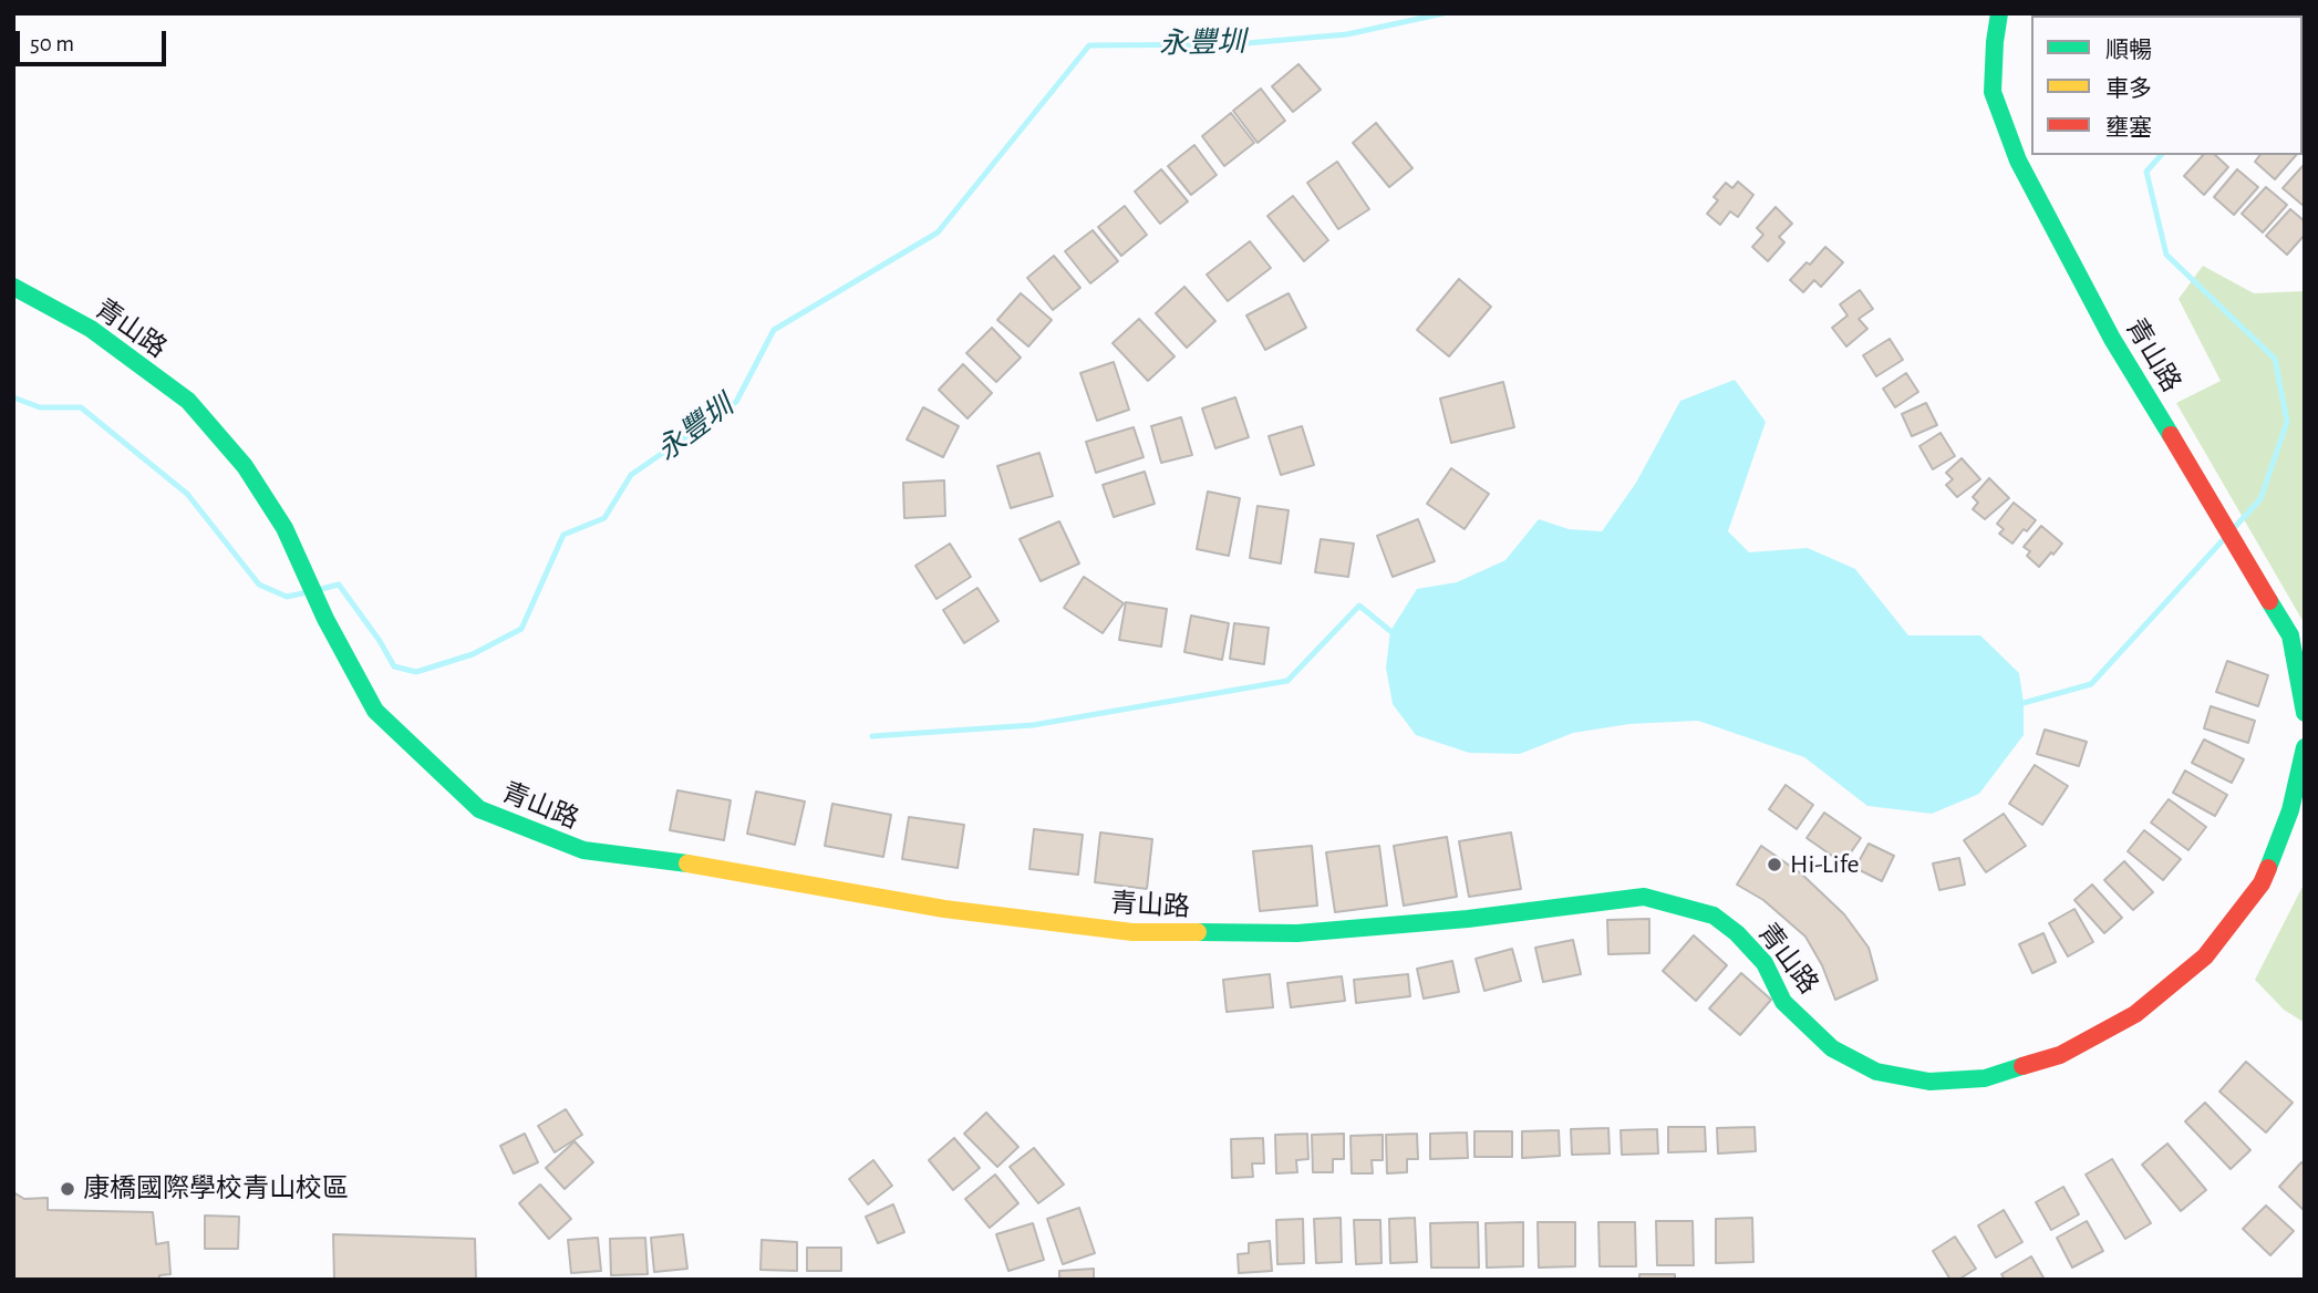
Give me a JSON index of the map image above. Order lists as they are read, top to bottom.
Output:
{
  "streets": {
    "street": ["青山路"]
  },
  "water": ["永豐圳"],
  "places": ["Hi-Life", "康橋國際學校青山校區"],
  "legend": ["順暢", "車多", "壅塞"],
  "scale_bar": "50 m"
}
